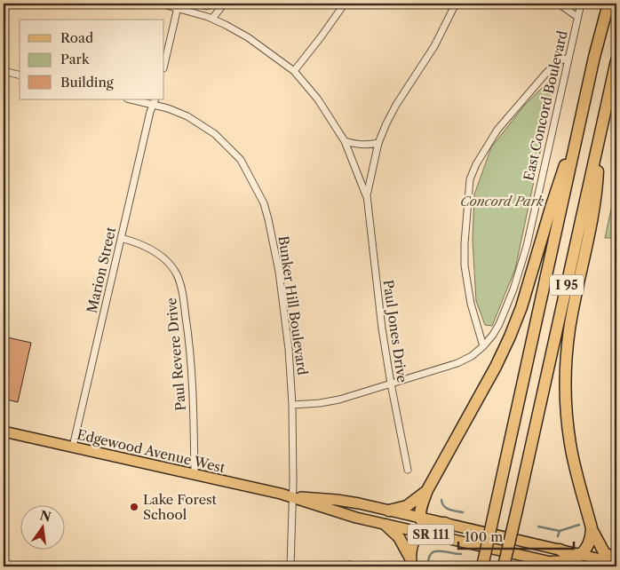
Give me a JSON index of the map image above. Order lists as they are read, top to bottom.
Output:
{
  "streets": {
    "highway": ["I 95"],
    "main road": ["Edgewood Avenue West", "SR 111"],
    "street": [
      "East Concord Boulevard",
      "Marion Street",
      "Bunker Hill Boulevard",
      "Paul Jones Drive",
      "Paul Revere Drive"
    ]
  },
  "crossings": [
    ["East Concord Boulevard", "Bunker Hill Boulevard"],
    ["East Concord Boulevard", "Paul Jones Drive"],
    ["Marion Street", "Bunker Hill Boulevard"],
    ["Marion Street", "Paul Revere Drive"],
    ["Marion Street", "Edgewood Avenue West"],
    ["Bunker Hill Boulevard", "Edgewood Avenue West"],
    ["Paul Revere Drive", "Edgewood Avenue West"]
  ],
  "parks": ["Concord Park"],
  "places": ["Lake Forest School"],
  "legend": ["Road", "Park", "Building"],
  "scale_bar": "100 m",
  "north": "top"
}
